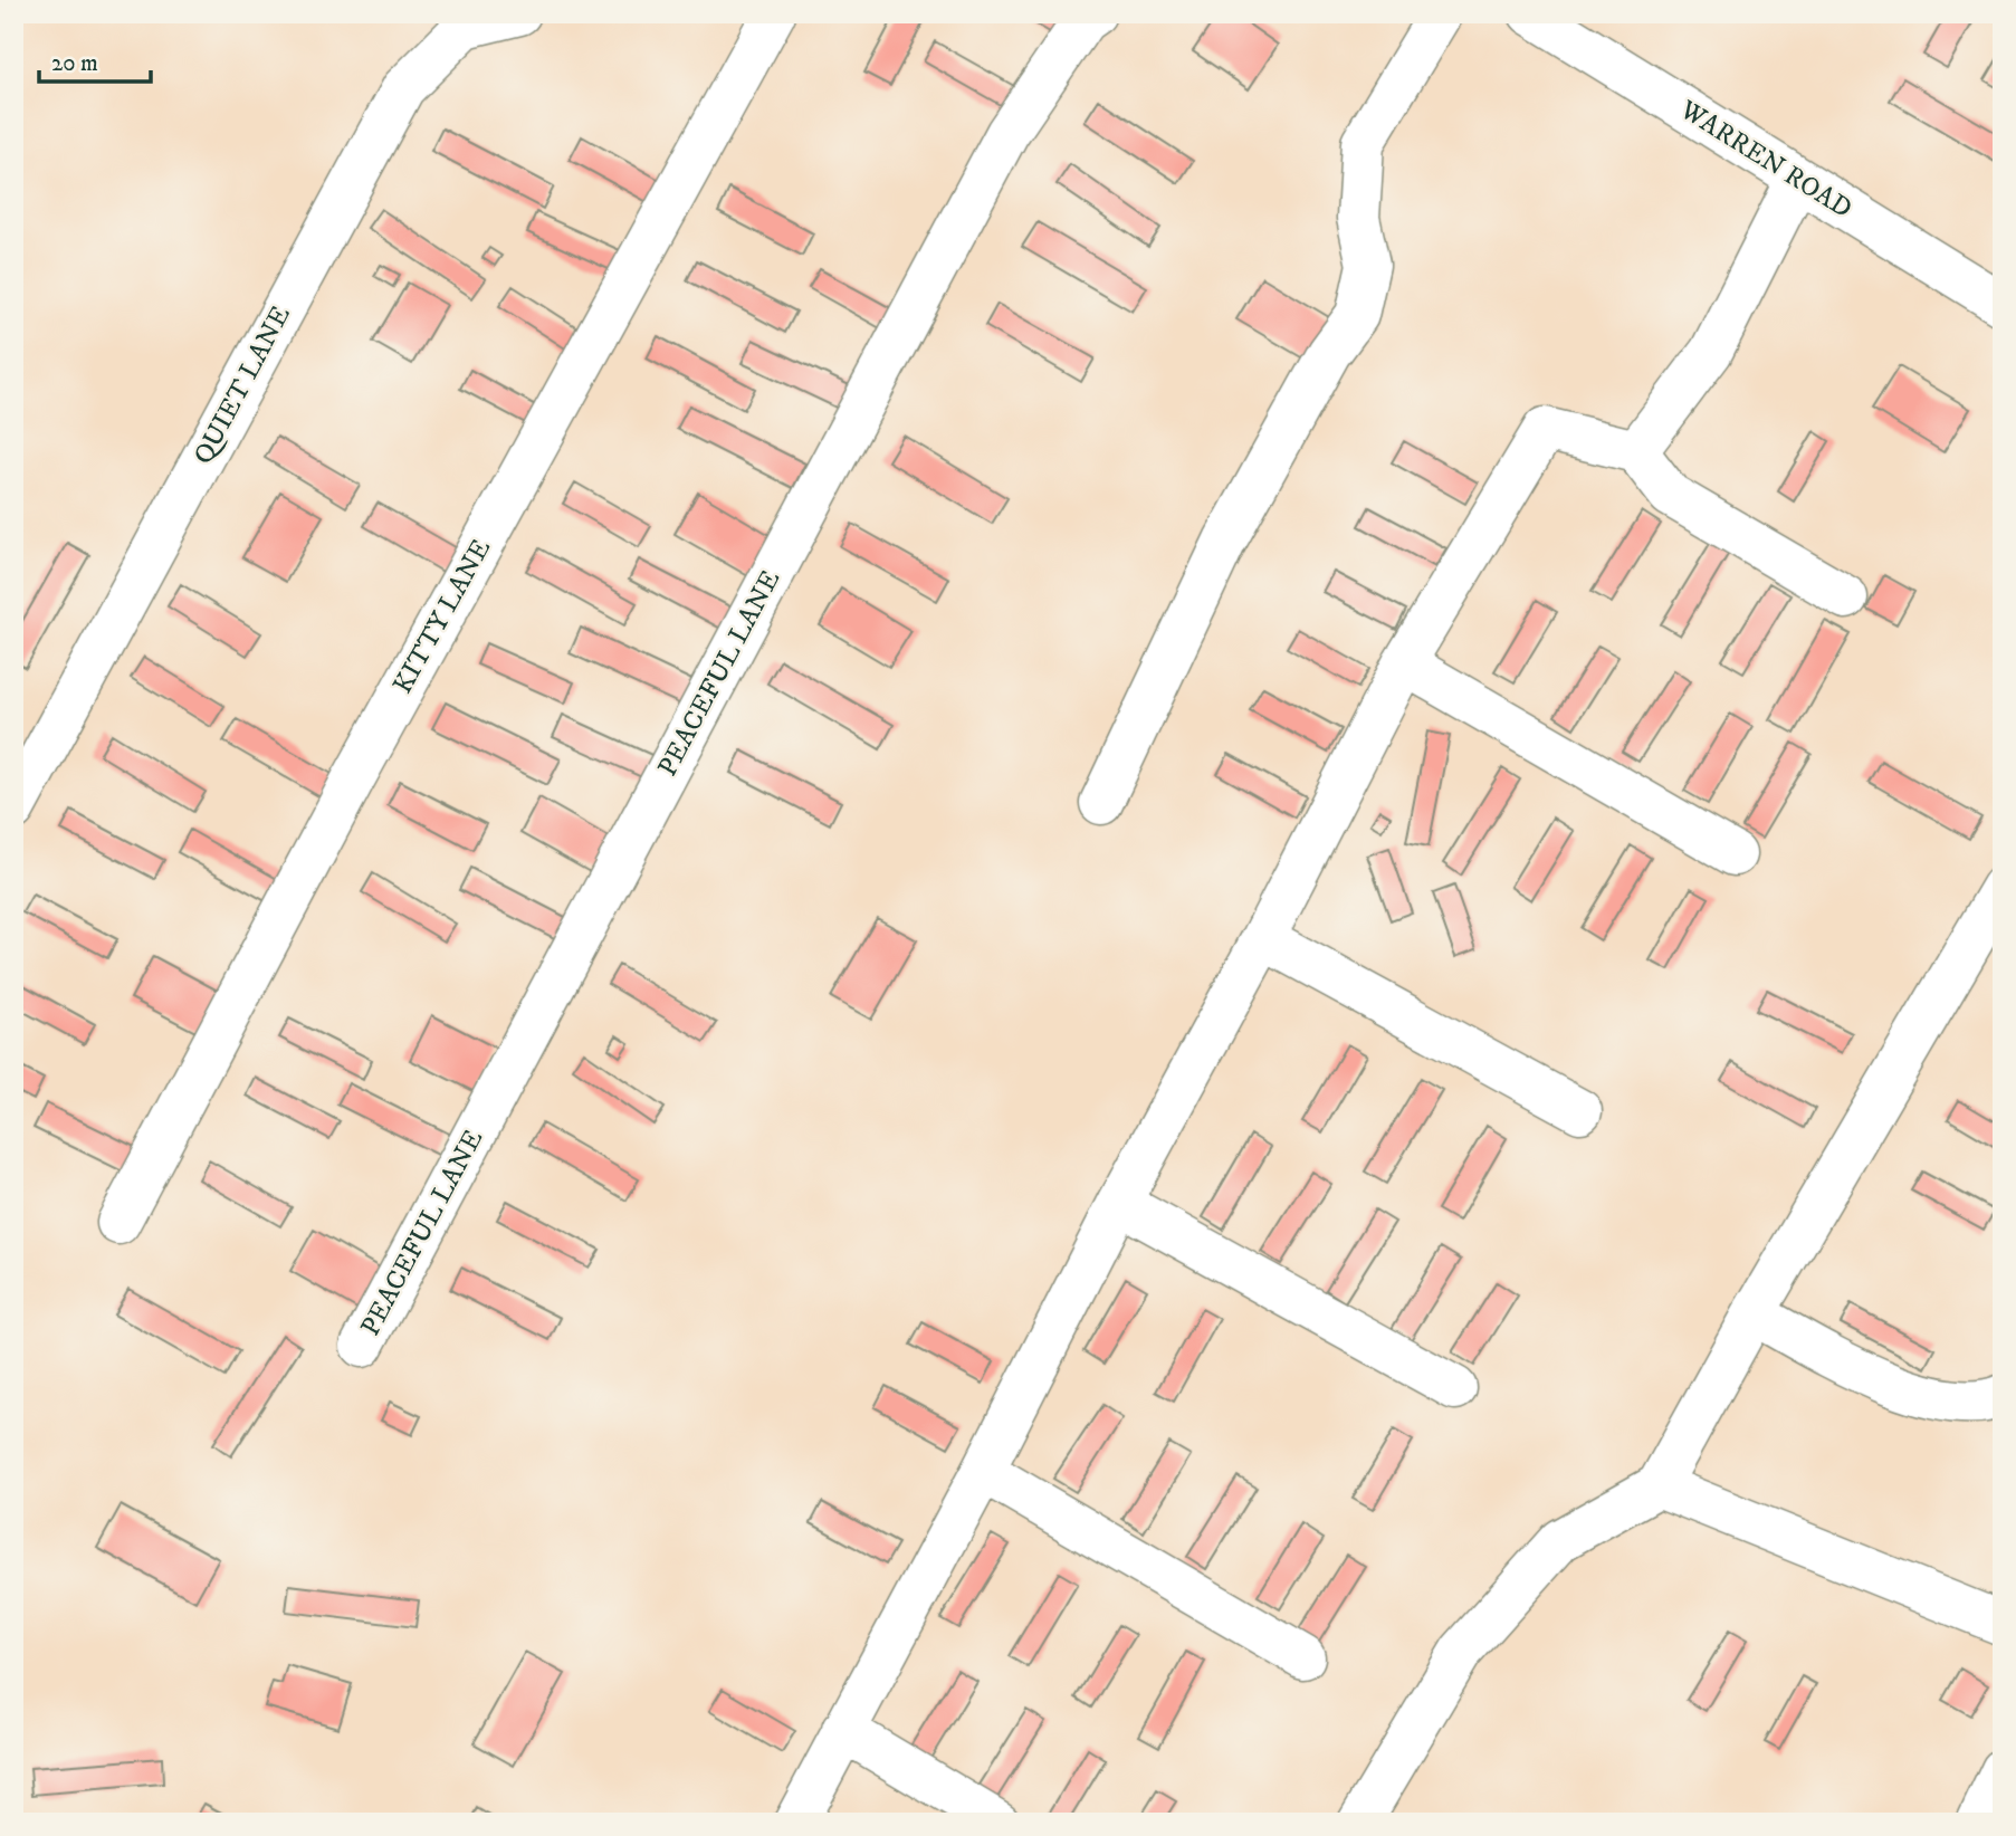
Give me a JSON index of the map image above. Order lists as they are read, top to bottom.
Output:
{
  "streets": {
    "street": [
      "WARREN ROAD",
      "QUIET LANE",
      "KITTY LANE",
      "PEACEFUL LANE"
    ]
  },
  "scale_bar": "20 m"
}
